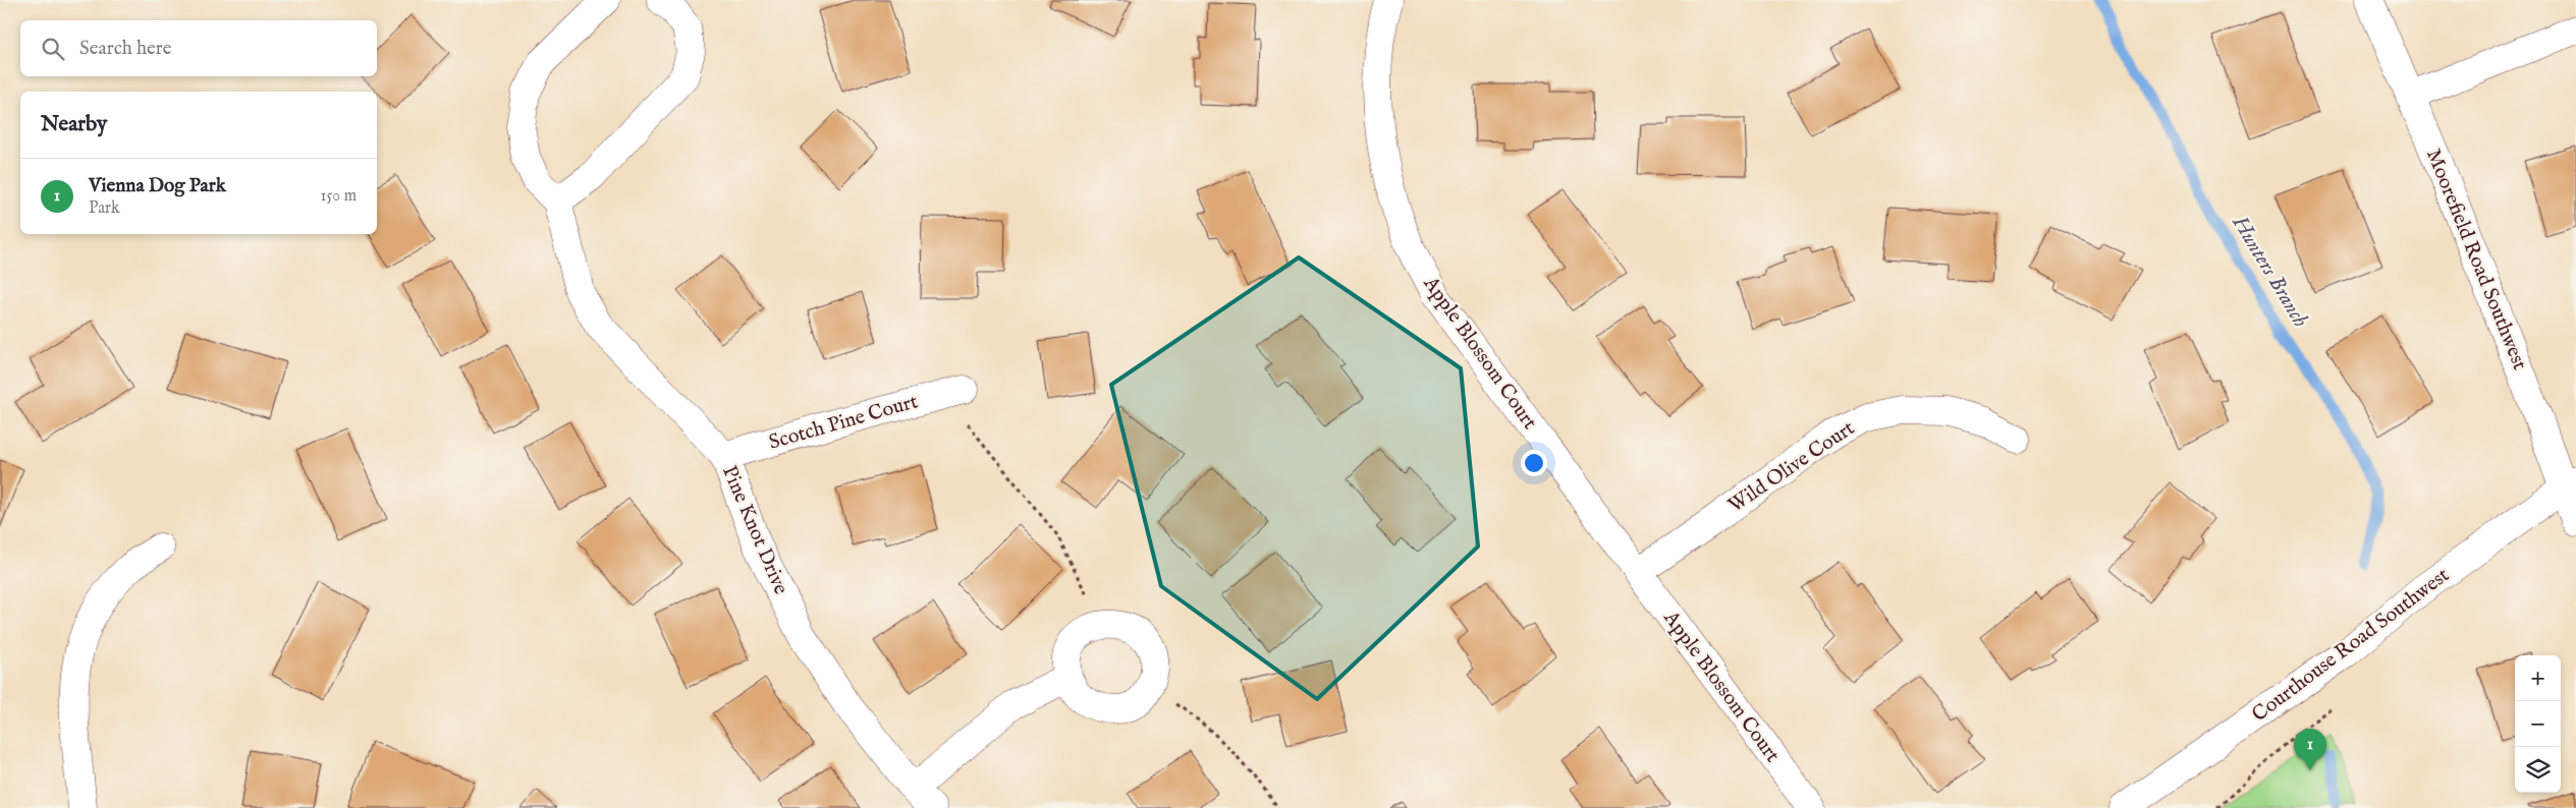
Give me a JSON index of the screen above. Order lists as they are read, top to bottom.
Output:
{
  "streets": {
    "street": [
      "Moorefield Road Southwest",
      "Apple Blossom Court",
      "Scotch Pine Court",
      "Wild Olive Court",
      "Pine Knot Drive",
      "Courthouse Road Southwest"
    ]
  },
  "crossings": [
    ["Moorefield Road Southwest", "Courthouse Road Southwest"],
    ["Apple Blossom Court", "Wild Olive Court"],
    ["Scotch Pine Court", "Pine Knot Drive"]
  ],
  "water": ["Hunters Branch"],
  "page": {
    "search": "Search here",
    "heading": "Nearby",
    "list": [
      {
        "mark": "1",
        "name": "Vienna Dog Park",
        "note": "Park",
        "value": "150 m"
      }
    ],
    "map_buttons": ["+", "−"],
    "pins": "1"
  }
}
